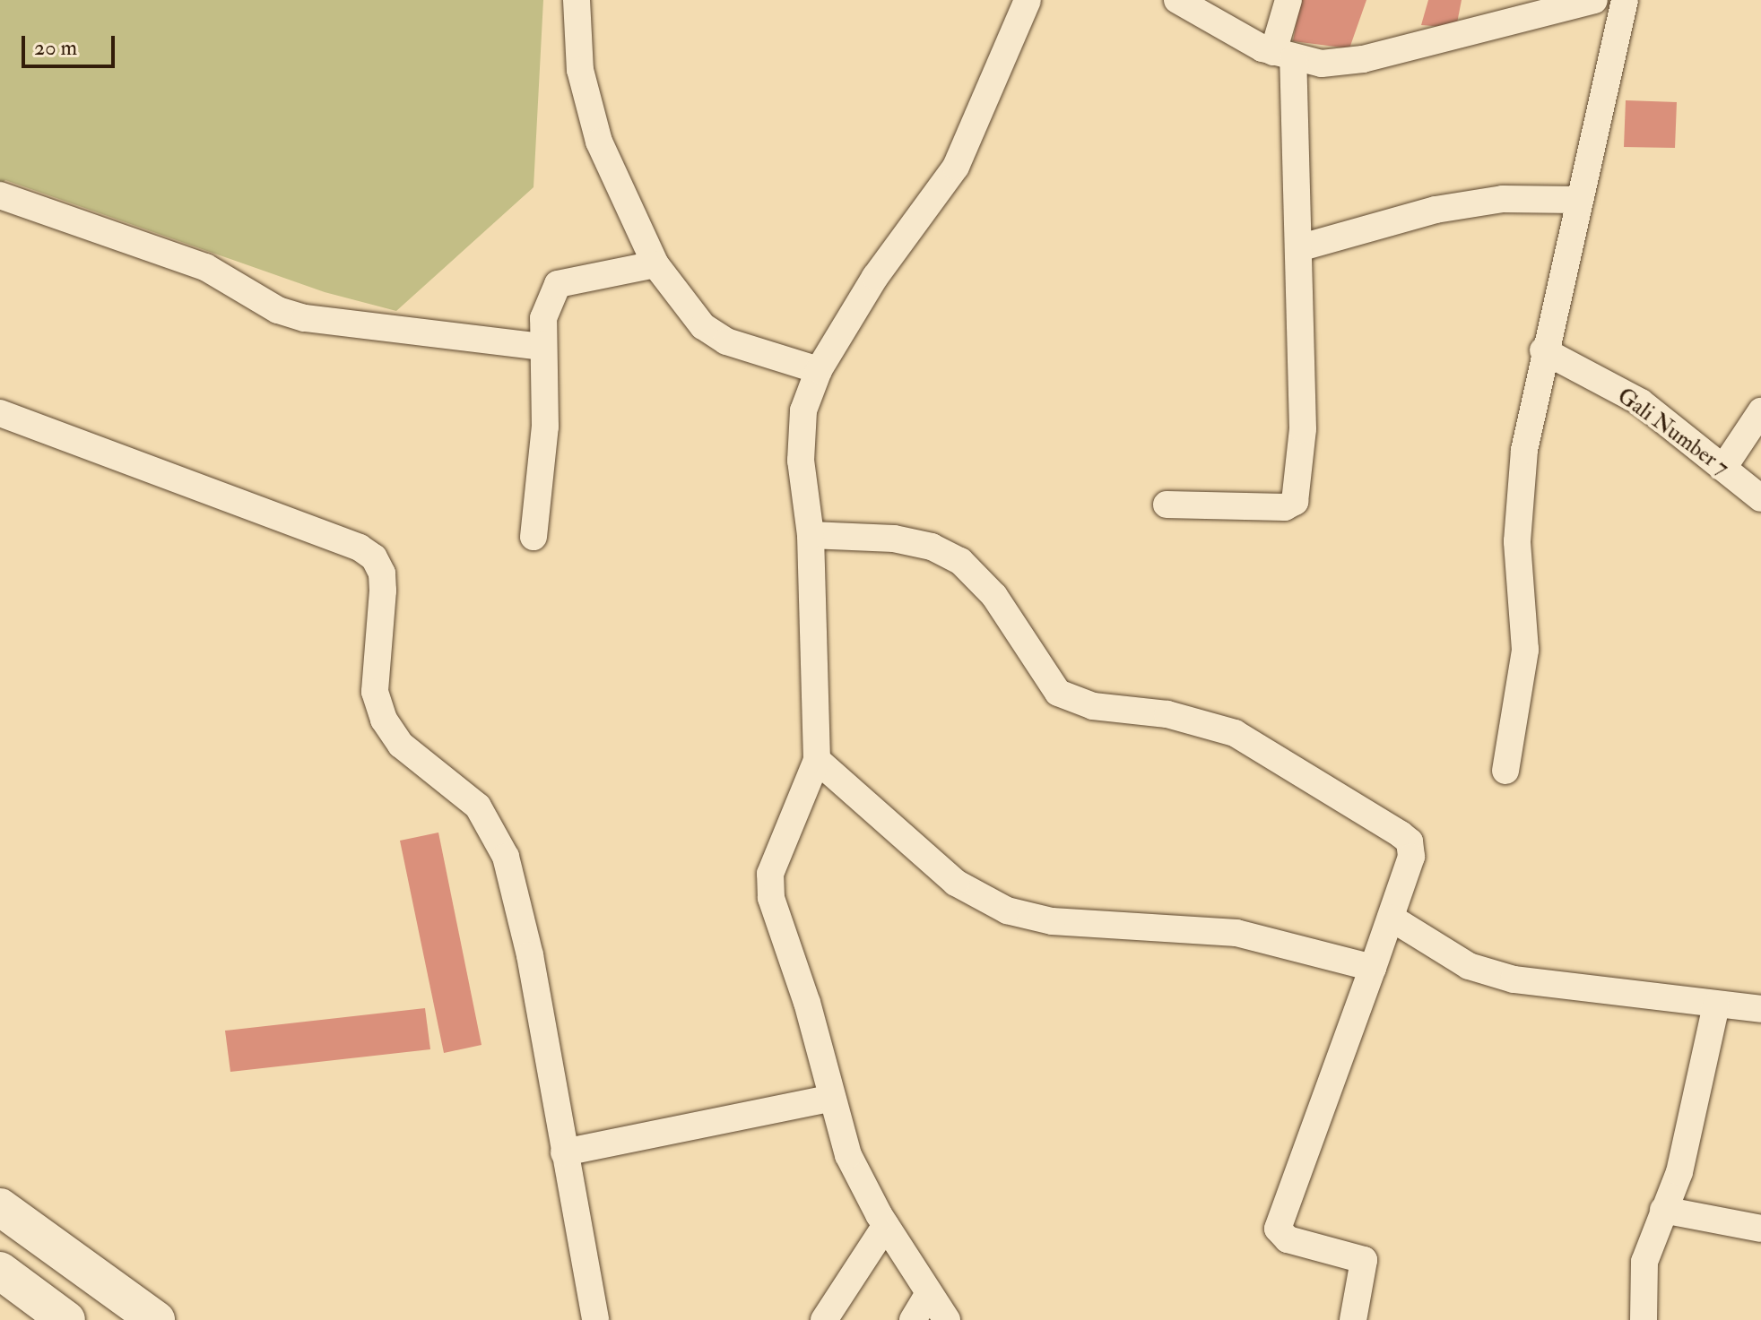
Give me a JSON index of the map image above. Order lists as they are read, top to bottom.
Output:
{
  "streets": {
    "street": ["Gali Number 7"]
  },
  "scale_bar": "20 m"
}
